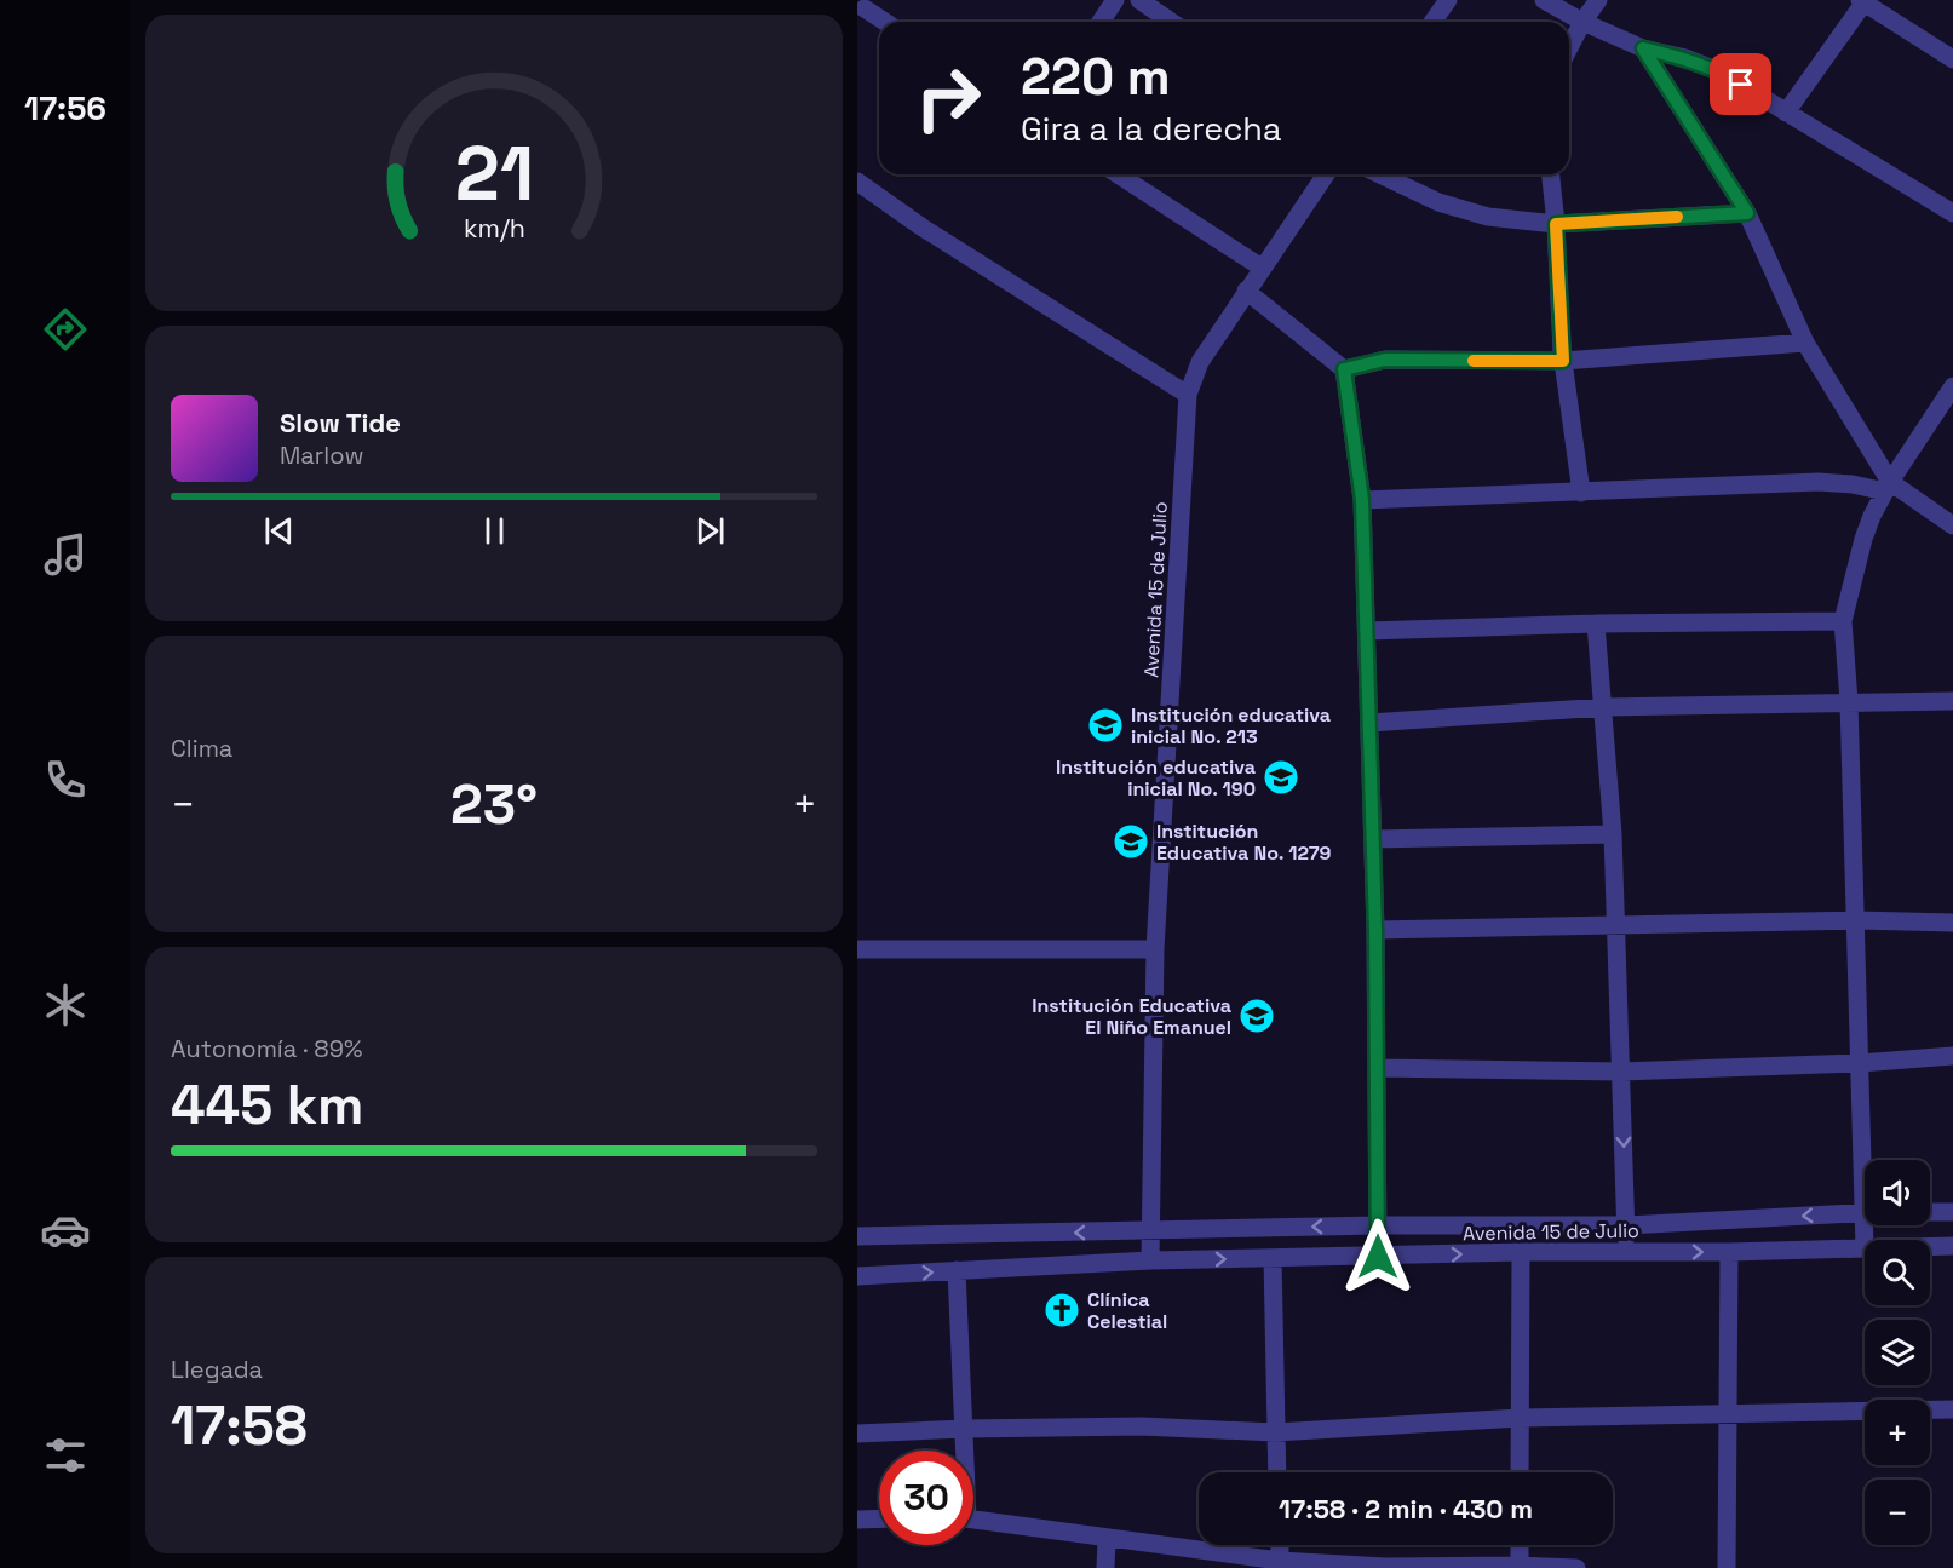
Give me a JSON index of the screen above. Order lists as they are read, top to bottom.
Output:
{
  "streets": {
    "street": ["Avenida 15 de Julio"]
  },
  "places": {
    "school or university": [
      "Institución educativa inicial No. 213",
      "Institución educativa inicial No. 190",
      "Institución Educativa No. 1279",
      "Institución Educativa El Niño Emanuel"
    ],
    "church": ["Clínica Celestial"]
  },
  "page": {
    "tabs": "17:56",
    "turn": ["220 m", "Gira a la derecha"],
    "song": ["Slow Tide", "Marlow"],
    "tile": [
      "Clima",
      ["Autonomía · 89%", "445 km"],
      ["Llegada", "17:58"]
    ],
    "heat": ["−", "23°", "+"],
    "map_buttons": ["+", "−"],
    "limit": "30",
    "trip": "17:58 · 2 min · 430 m",
    "gauge": ["21", "km/h"]
  }
}
